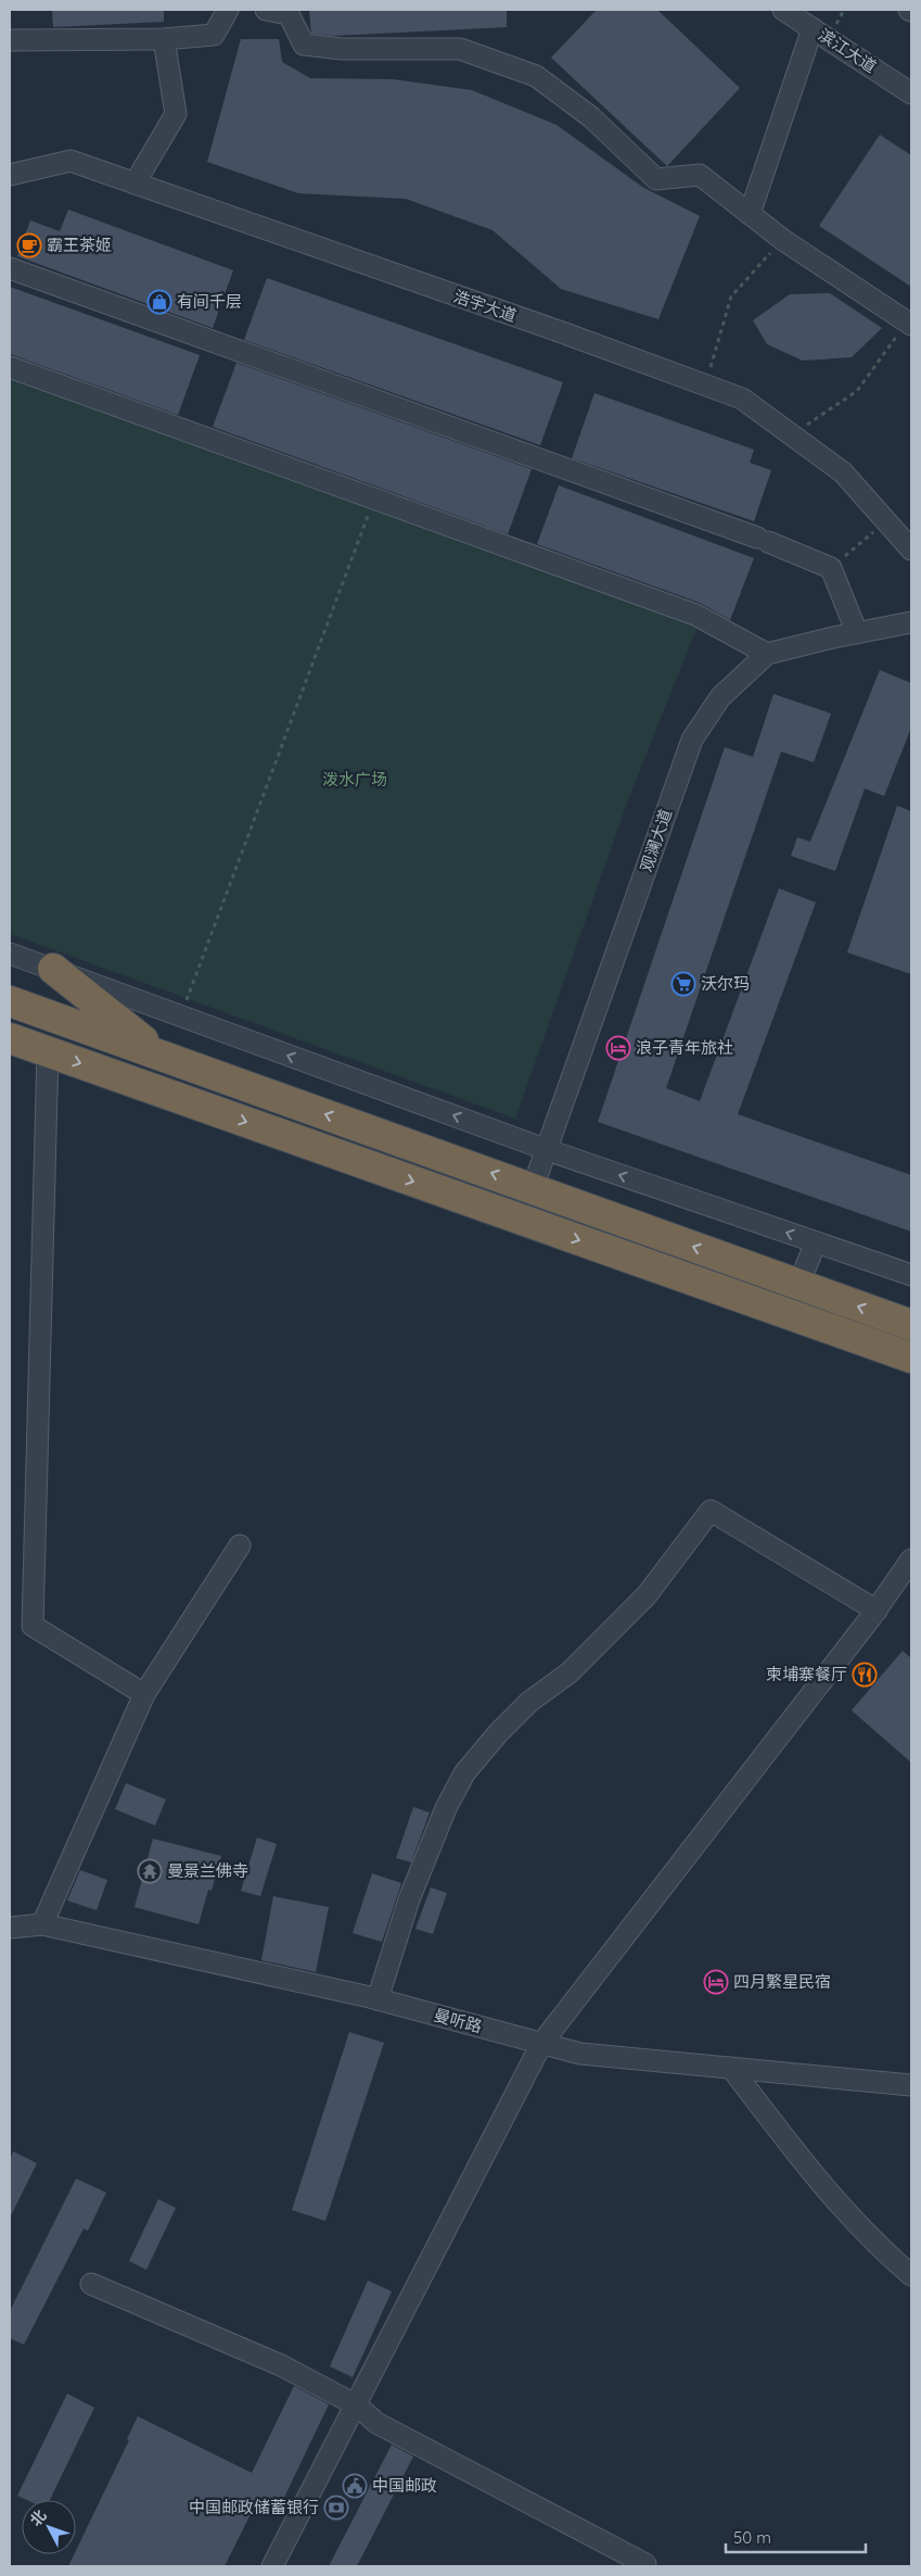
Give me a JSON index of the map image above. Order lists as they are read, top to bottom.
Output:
{
  "streets": {
    "street": [
      "滨江大道",
      "浩宇大道",
      "观澜大道",
      "曼听路"
    ]
  },
  "parks": ["泼水广场"],
  "places": {
    "cafe": ["霸王茶姬"],
    "shop": ["有间千层"],
    "supermarket": ["沃尔玛"],
    "hotel": ["浪子青年旅社", "四月繁星民宿"],
    "restaurant": ["柬埔寨餐厅"],
    "temple": ["曼景兰佛寺"],
    "public building": ["中国邮政"],
    "bank": ["中国邮政储蓄银行"]
  },
  "scale_bar": "50 m",
  "north": "top left"
}
